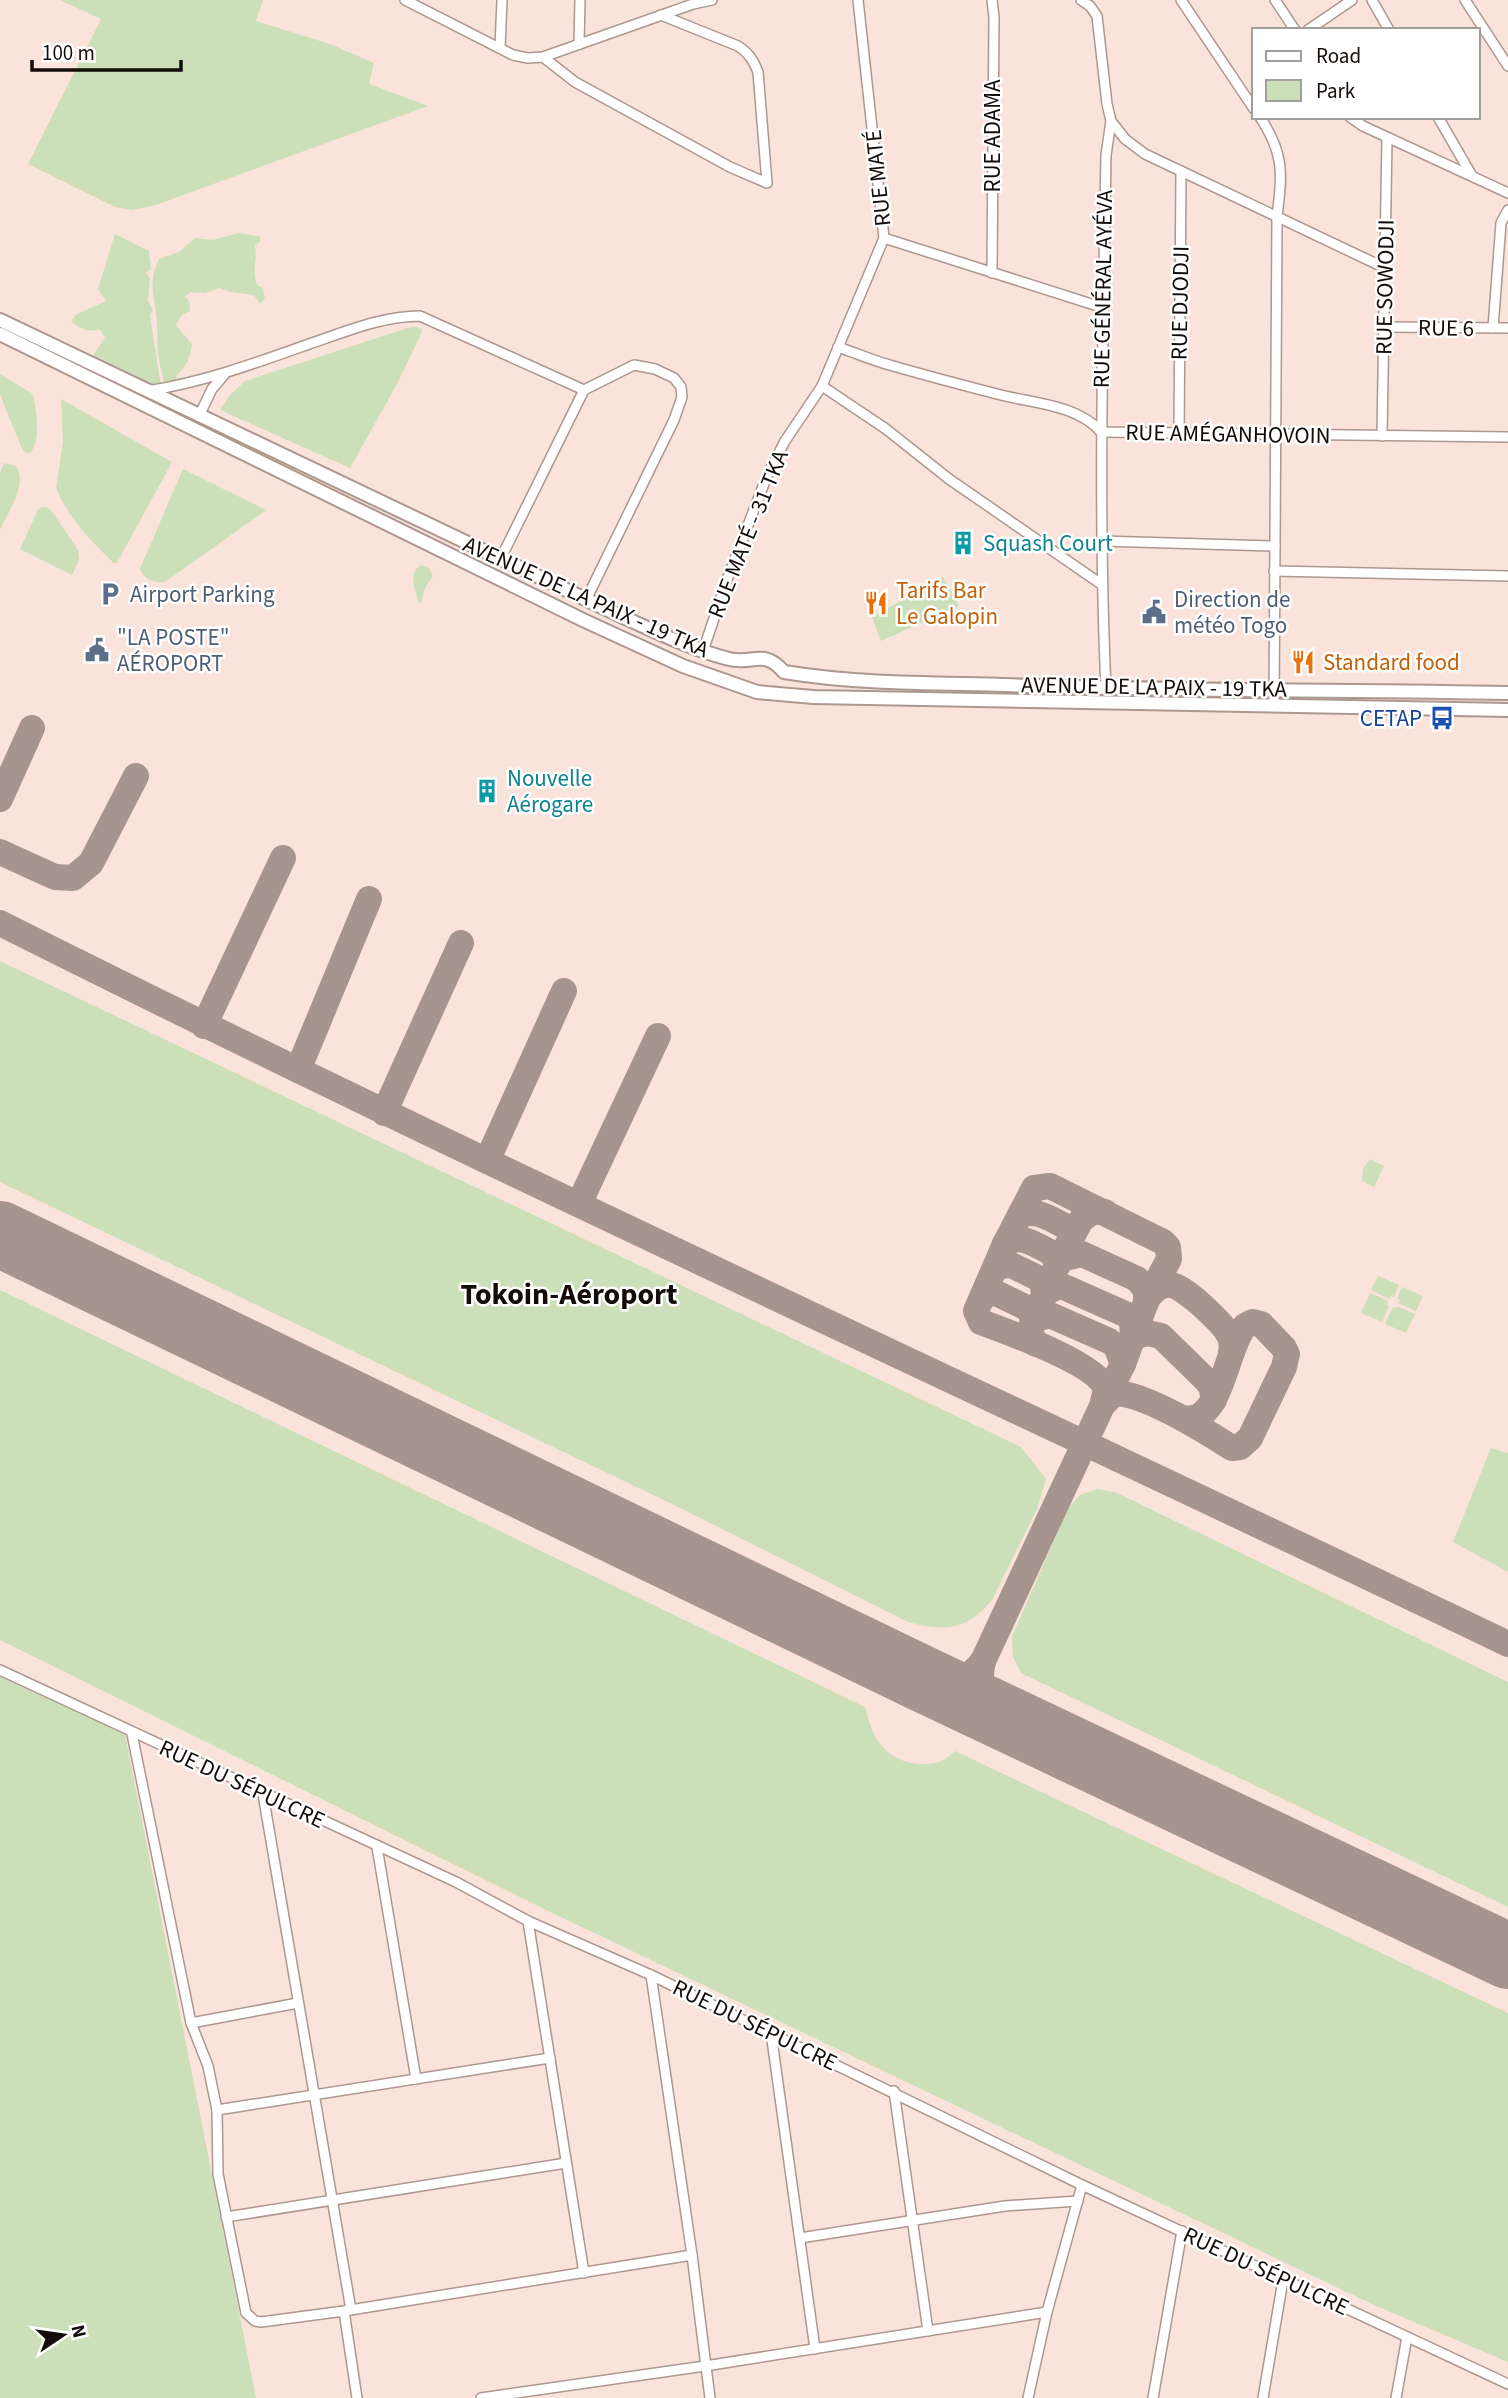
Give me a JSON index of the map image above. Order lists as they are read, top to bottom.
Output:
{
  "streets": {
    "main road": ["AVENUE DE LA PAIX - 19 TKA"],
    "street": [
      "RUE ADAMA",
      "RUE MATÉ",
      "RUE SOWODJI",
      "RUE GÉNÉRAL AYÉVA",
      "RUE DJODJI",
      "RUE 6",
      "RUE AMÉGANHOVOIN",
      "RUE MATÉ - 31 TKA",
      "RUE DU SÉPULCRE"
    ]
  },
  "crossings": [
    ["RUE MATÉ", "RUE AMÉGANHOVOIN"],
    ["RUE MATÉ", "RUE MATÉ - 31 TKA"],
    ["RUE SOWODJI", "RUE 6"],
    ["RUE SOWODJI", "RUE AMÉGANHOVOIN"],
    ["RUE GÉNÉRAL AYÉVA", "RUE AMÉGANHOVOIN"],
    ["RUE GÉNÉRAL AYÉVA", "AVENUE DE LA PAIX - 19 TKA"],
    ["RUE DJODJI", "RUE AMÉGANHOVOIN"],
    ["RUE AMÉGANHOVOIN", "RUE MATÉ - 31 TKA"],
    ["RUE MATÉ - 31 TKA", "AVENUE DE LA PAIX - 19 TKA"]
  ],
  "districts": ["Tokoin-Aéroport"],
  "places": {
    "building": ["Squash Court", "Nouvelle Aérogare"],
    "parking": ["Airport Parking"],
    "restaurant": ["Tarifs Bar Le Galopin", "Standard food"],
    "public building": ["Direction de météo Togo", "\"LA POSTE\" AÉROPORT"],
    "bus stop": ["CETAP"]
  },
  "legend": ["Road", "Park"],
  "scale_bar": "100 m",
  "north": "right"
}
